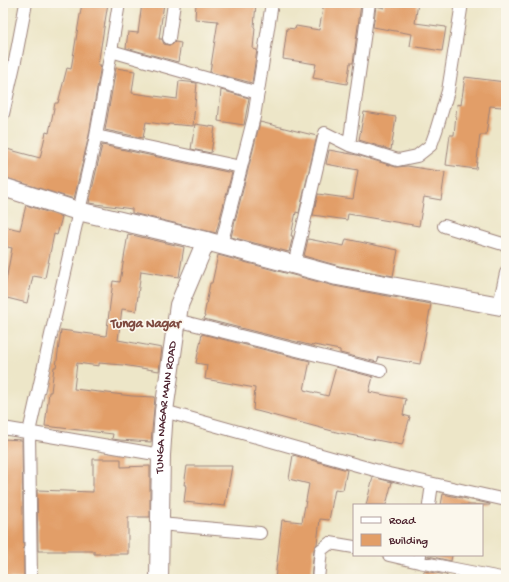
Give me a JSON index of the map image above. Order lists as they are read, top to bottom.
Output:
{
  "streets": {
    "street": ["TUNGA NAGAR MAIN ROAD"]
  },
  "districts": ["Tunga Nagar"],
  "legend": ["Road", "Building"]
}
